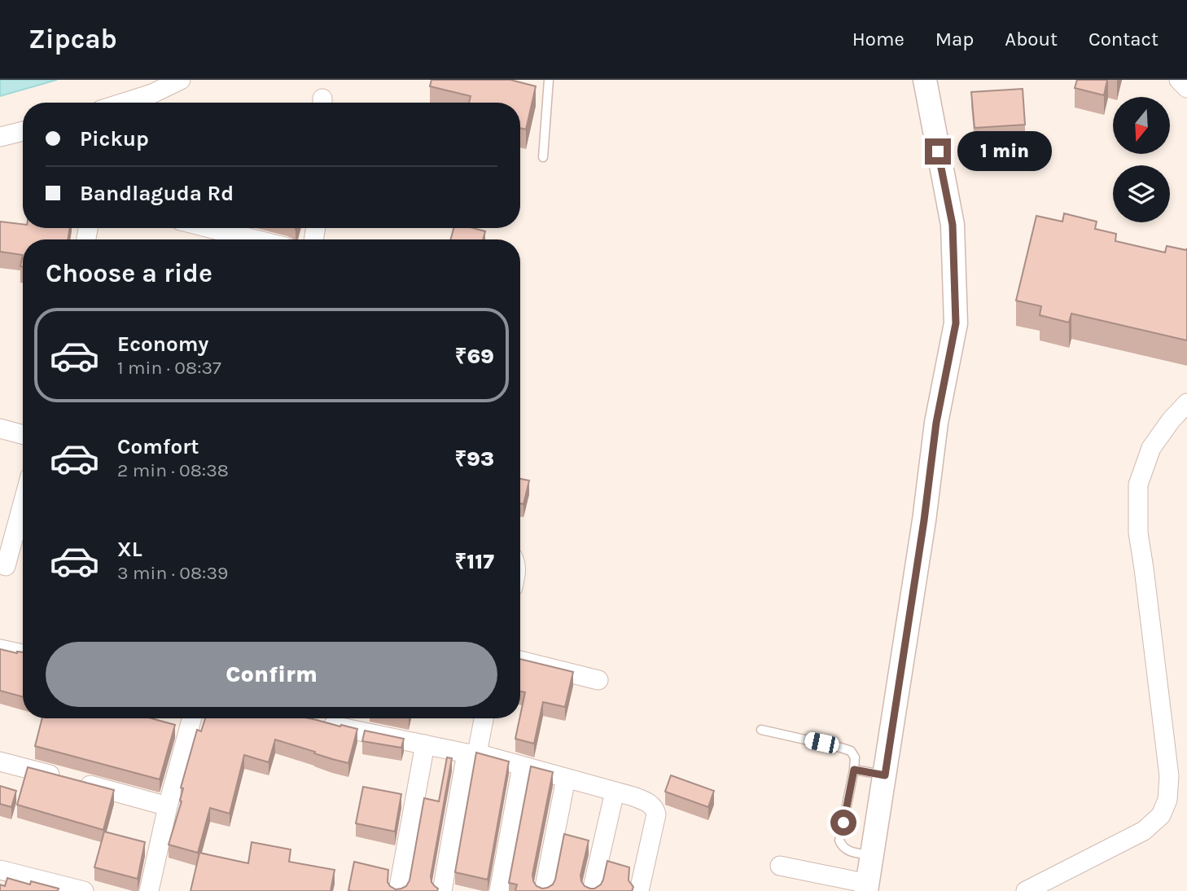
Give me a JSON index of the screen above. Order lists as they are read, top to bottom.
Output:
{
  "north": "bottom",
  "page": {
    "header": "Zipcab",
    "nav": [
      "Home",
      "Map",
      "About",
      "Contact"
    ],
    "banner": ["Pickup", "Bandlaguda Rd"],
    "bubble": "1 min",
    "heading": "Choose a ride",
    "list": [
      {
        "name": "Economy",
        "note": "1 min · 08:37",
        "value": "₹69"
      },
      {
        "name": "Comfort",
        "note": "2 min · 08:38",
        "value": "₹93"
      },
      {
        "name": "XL",
        "note": "3 min · 08:39",
        "value": "₹117"
      }
    ],
    "buttons": "Confirm"
  }
}
